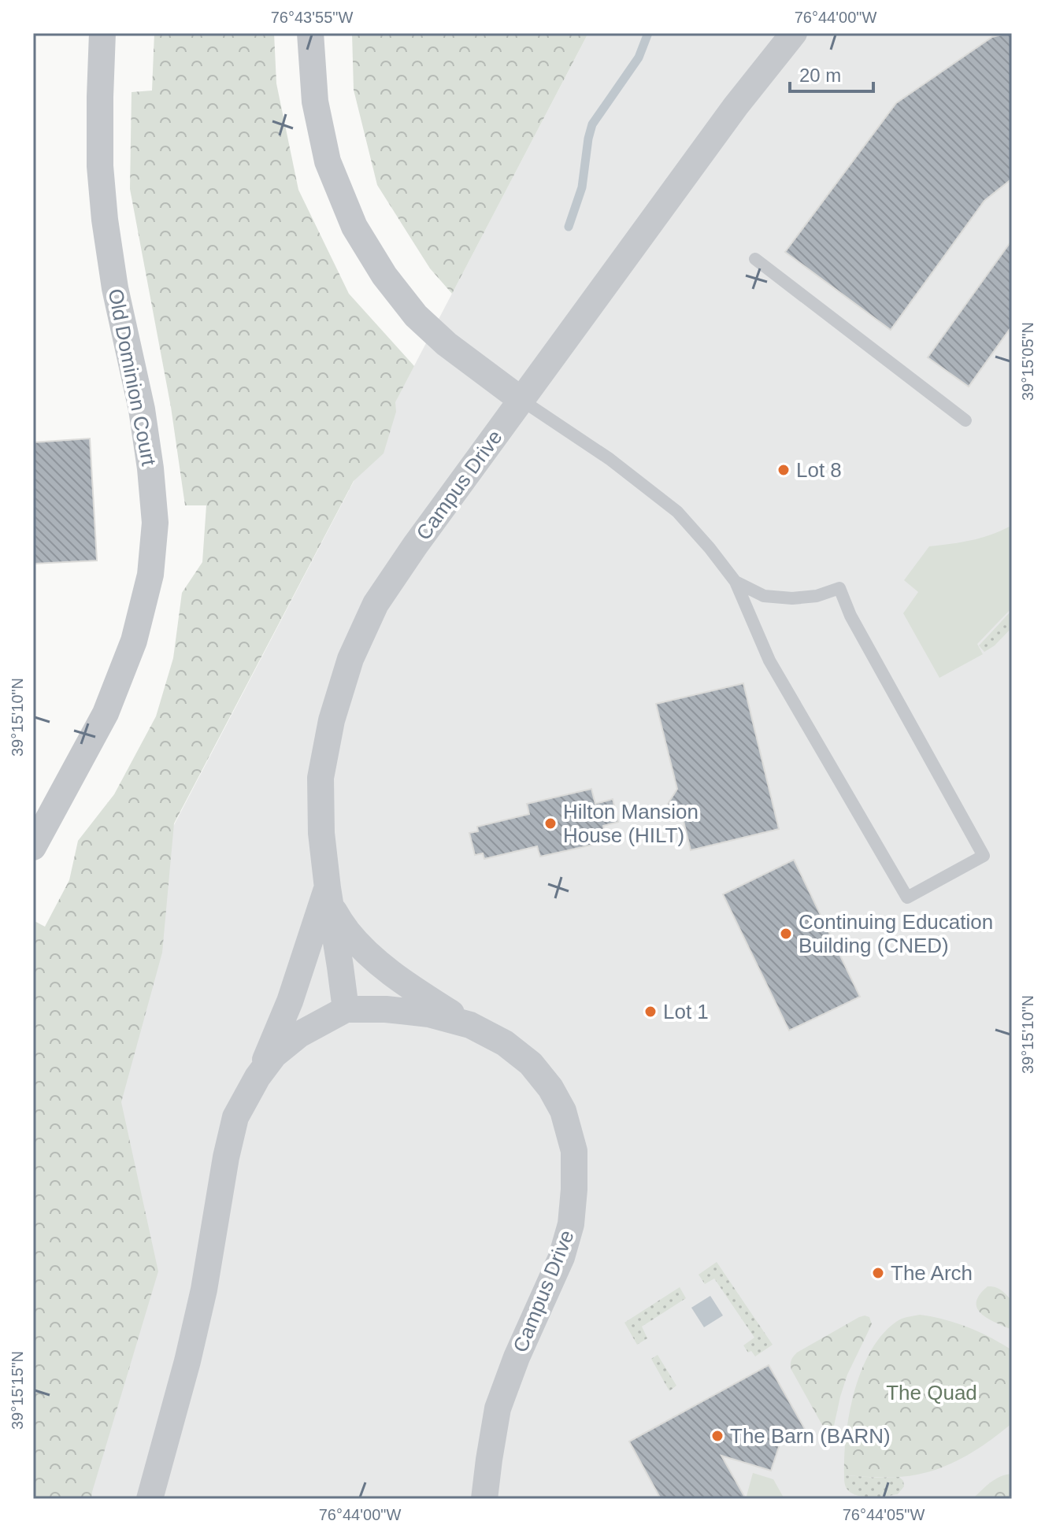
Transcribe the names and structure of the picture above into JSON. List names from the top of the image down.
{
  "streets": {
    "street": ["Old Dominion Court", "Campus Drive"]
  },
  "parks": ["The Quad"],
  "places": [
    "Lot 8",
    "Hilton Mansion House (HILT)",
    "Continuing Education Building (CNED)",
    "Lot 1",
    "The Arch",
    "The Barn (BARN)"
  ],
  "scale_bar": "20 m",
  "coordinates": [
    "76°43'55\"W",
    "76°44'00\"W",
    "39°15'05\"N",
    "39°15'10\"N",
    "39°15'15\"N",
    "76°44'05\"W"
  ]
}
